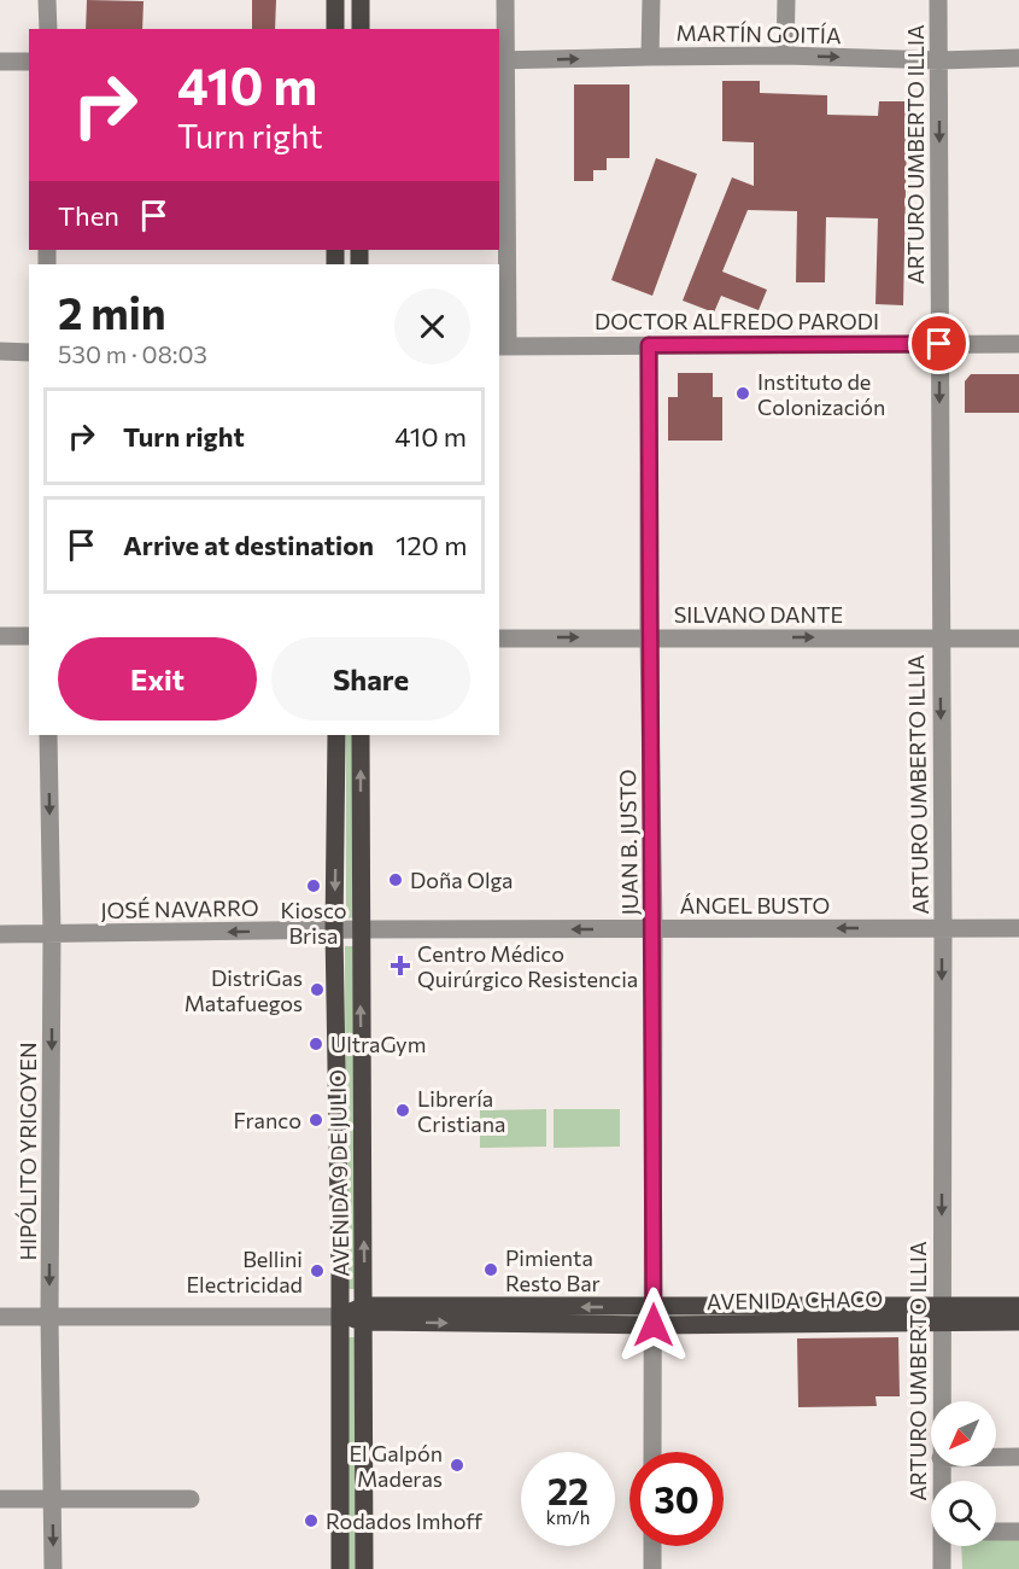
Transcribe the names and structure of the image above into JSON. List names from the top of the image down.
{
  "streets": {
    "main road": ["AVENIDA 9 DE JULIO", "AVENIDA CHACO"],
    "street": [
      "MARTÍN GOITÍA",
      "ARTURO UMBERTO ILLIA",
      "DOCTOR ALFREDO PARODI",
      "SILVANO DANTE",
      "JUAN B. JUSTO",
      "ÁNGEL BUSTO",
      "JOSÉ NAVARRO",
      "HIPÓLITO YRIGOYEN"
    ]
  },
  "crossings": [
    ["MARTÍN GOITÍA", "ARTURO UMBERTO ILLIA"],
    ["ARTURO UMBERTO ILLIA", "DOCTOR ALFREDO PARODI"],
    ["ARTURO UMBERTO ILLIA", "SILVANO DANTE"],
    ["ARTURO UMBERTO ILLIA", "ÁNGEL BUSTO"],
    ["ARTURO UMBERTO ILLIA", "AVENIDA CHACO"],
    ["DOCTOR ALFREDO PARODI", "JUAN B. JUSTO"],
    ["SILVANO DANTE", "JUAN B. JUSTO"],
    ["JUAN B. JUSTO", "ÁNGEL BUSTO"],
    ["JUAN B. JUSTO", "AVENIDA CHACO"],
    ["ÁNGEL BUSTO", "JOSÉ NAVARRO"],
    ["ÁNGEL BUSTO", "AVENIDA 9 DE JULIO"],
    ["JOSÉ NAVARRO", "HIPÓLITO YRIGOYEN"],
    ["JOSÉ NAVARRO", "AVENIDA 9 DE JULIO"],
    ["AVENIDA 9 DE JULIO", "AVENIDA CHACO"]
  ],
  "one_way": [
    "MARTÍN GOITÍA",
    "ARTURO UMBERTO ILLIA",
    "SILVANO DANTE",
    "ÁNGEL BUSTO",
    "JOSÉ NAVARRO",
    "HIPÓLITO YRIGOYEN"
  ],
  "places": {
    "other": [
      "Instituto de Colonización",
      "Doña Olga",
      "Kiosco Brisa",
      "DistriGas Matafuegos",
      "UltraGym",
      "Librería Cristiana",
      "Franco",
      "Pimienta Resto Bar",
      "Bellini Electricidad",
      "El Galpón Maderas",
      "Rodados Imhoff"
    ],
    "health": ["Centro Médico Quirúrgico Resistencia"]
  },
  "north": "bottom left",
  "page": {
    "turn": ["410 m", "Turn right"],
    "then": "Then",
    "heading": ["2 min", "530 m · 08:03"],
    "list": [
      {
        "name": "Turn right",
        "value": "410 m"
      },
      {
        "name": "Arrive at destination",
        "value": "120 m"
      }
    ],
    "buttons": ["Exit", "Share"],
    "speed": "22 km/h",
    "limit": "30"
  }
}
